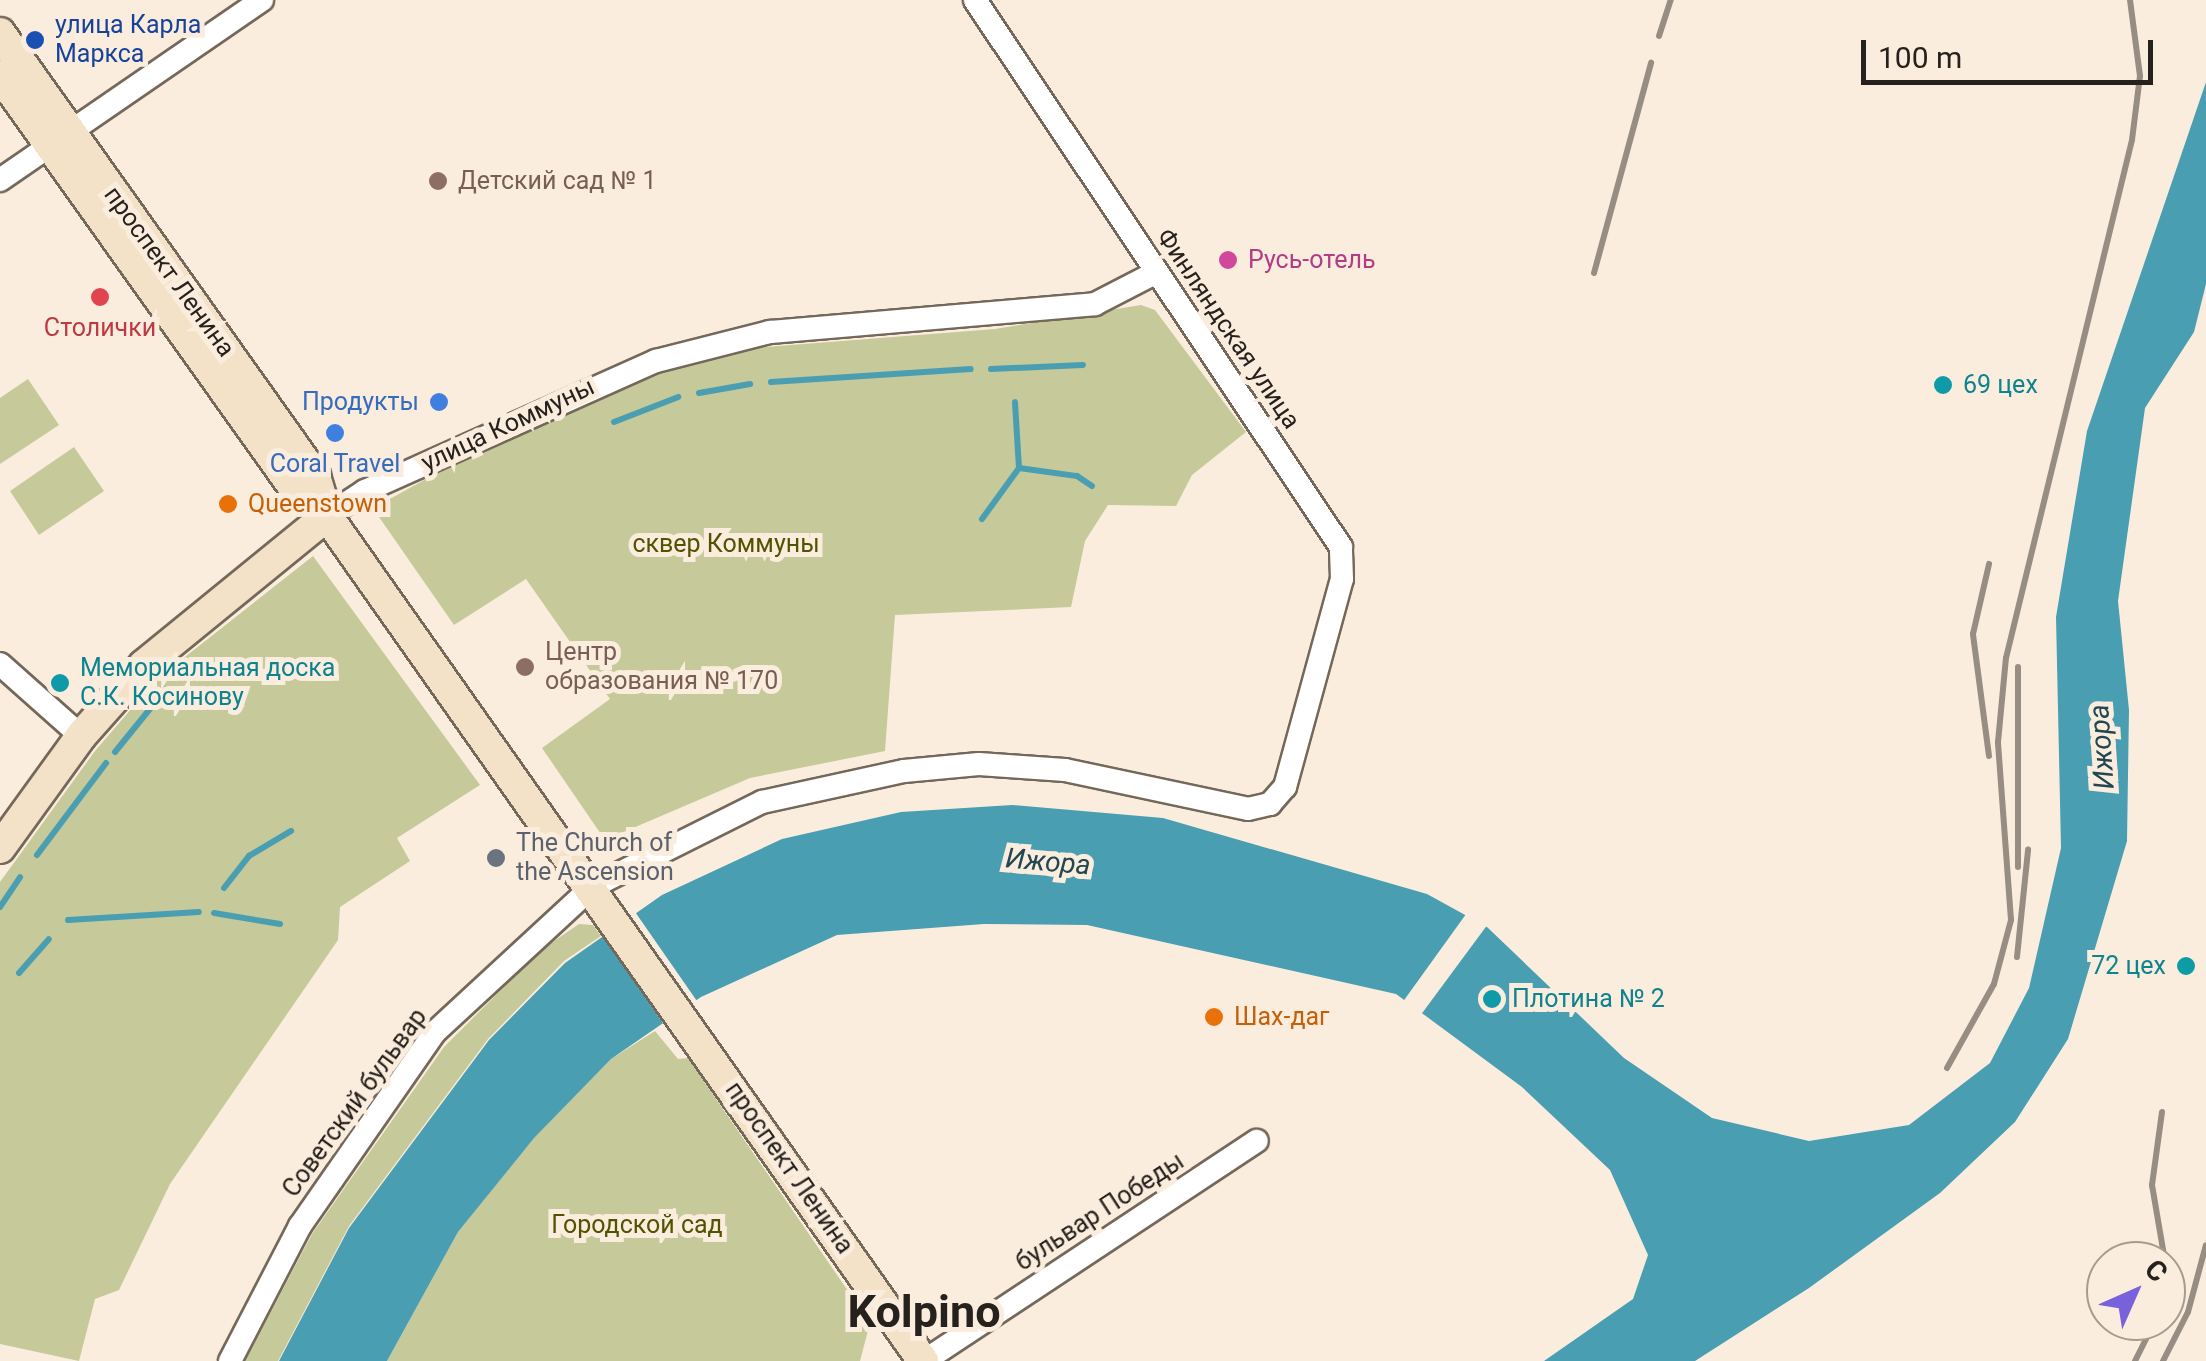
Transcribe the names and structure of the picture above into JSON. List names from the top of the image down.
{
  "streets": {
    "main road": ["проспект Ленина", "улица Коммуны"],
    "street": ["Финляндская улица", "Советский бульвар", "бульвар Победы"]
  },
  "crossings": [
    ["проспект Ленина", "улица Коммуны"],
    ["проспект Ленина", "Советский бульвар"],
    ["проспект Ленина", "бульвар Победы"],
    ["Финляндская улица", "улица Коммуны"],
    ["Финляндская улица", "Советский бульвар"]
  ],
  "districts": ["Kolpino"],
  "water": ["Ижора"],
  "parks": ["сквер Коммуны", "Городской сад"],
  "places": [
    "улица Карла Маркса",
    "Детский сад № 1",
    "Русь-отель",
    "Столички",
    "69 цех",
    "Продукты",
    "Coral Travel",
    "Queenstown",
    "Центр образования № 170",
    "Мемориальная доска С.К. Косинову",
    "The Church of the Ascension",
    "72 цех",
    "Плотина № 2",
    "Шах-даг"
  ],
  "scale_bar": "100 m",
  "north": "top right"
}
